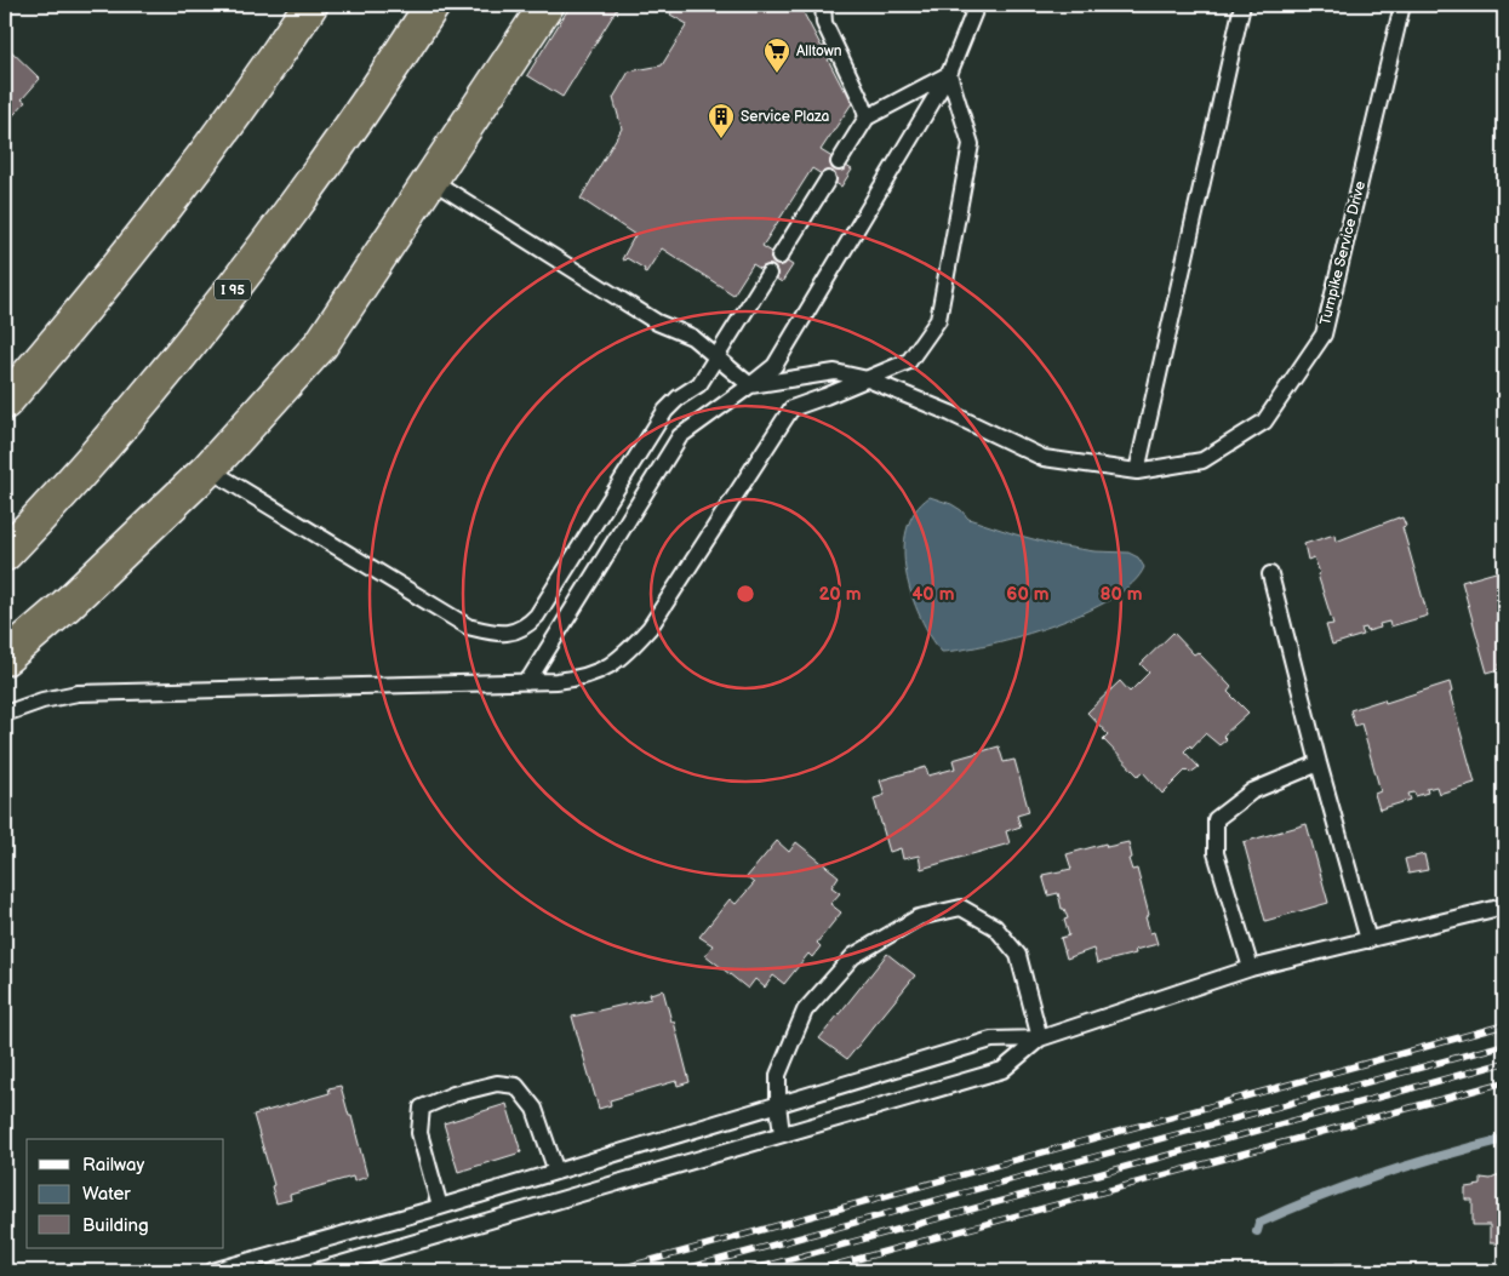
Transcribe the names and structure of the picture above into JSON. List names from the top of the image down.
{
  "streets": {
    "highway": ["I 95"],
    "lane": ["Turnpike Service Drive"]
  },
  "places": {
    "supermarket": ["Alltown"],
    "building": ["Service Plaza"]
  },
  "legend": ["Railway", "Water", "Building"],
  "rings": [
    "20 m",
    "40 m",
    "60 m",
    "80 m"
  ]
}
